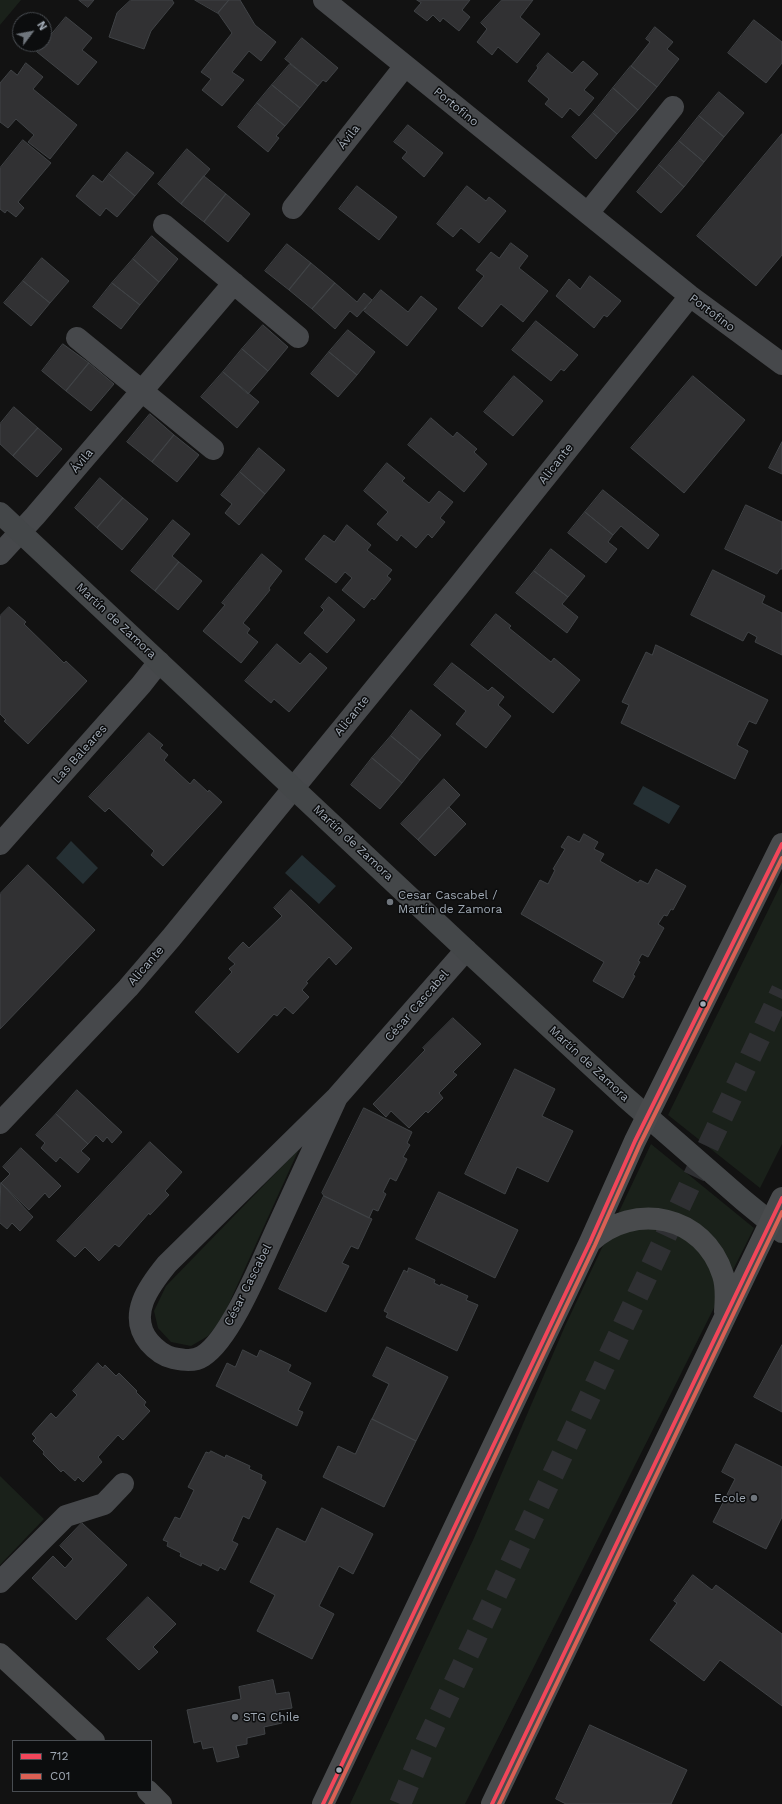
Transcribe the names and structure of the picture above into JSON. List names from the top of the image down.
{
  "streets": {
    "street": [
      "Portofino",
      "Ávila",
      "Alicante",
      "Martín de Zamora",
      "Las Baleares",
      "César Cascabel"
    ]
  },
  "crossings": [
    ["Portofino", "Ávila"],
    ["Portofino", "Alicante"],
    ["Ávila", "Martín de Zamora"],
    ["Alicante", "Martín de Zamora"],
    ["Martín de Zamora", "Las Baleares"],
    ["Martín de Zamora", "César Cascabel"]
  ],
  "places": ["Cesar Cascabel / Martín de Zamora", "Ecole", "STG Chile"],
  "lines": ["transit line 712", "transit line C01"],
  "legend": ["712", "C01"],
  "north": "top right"
}
